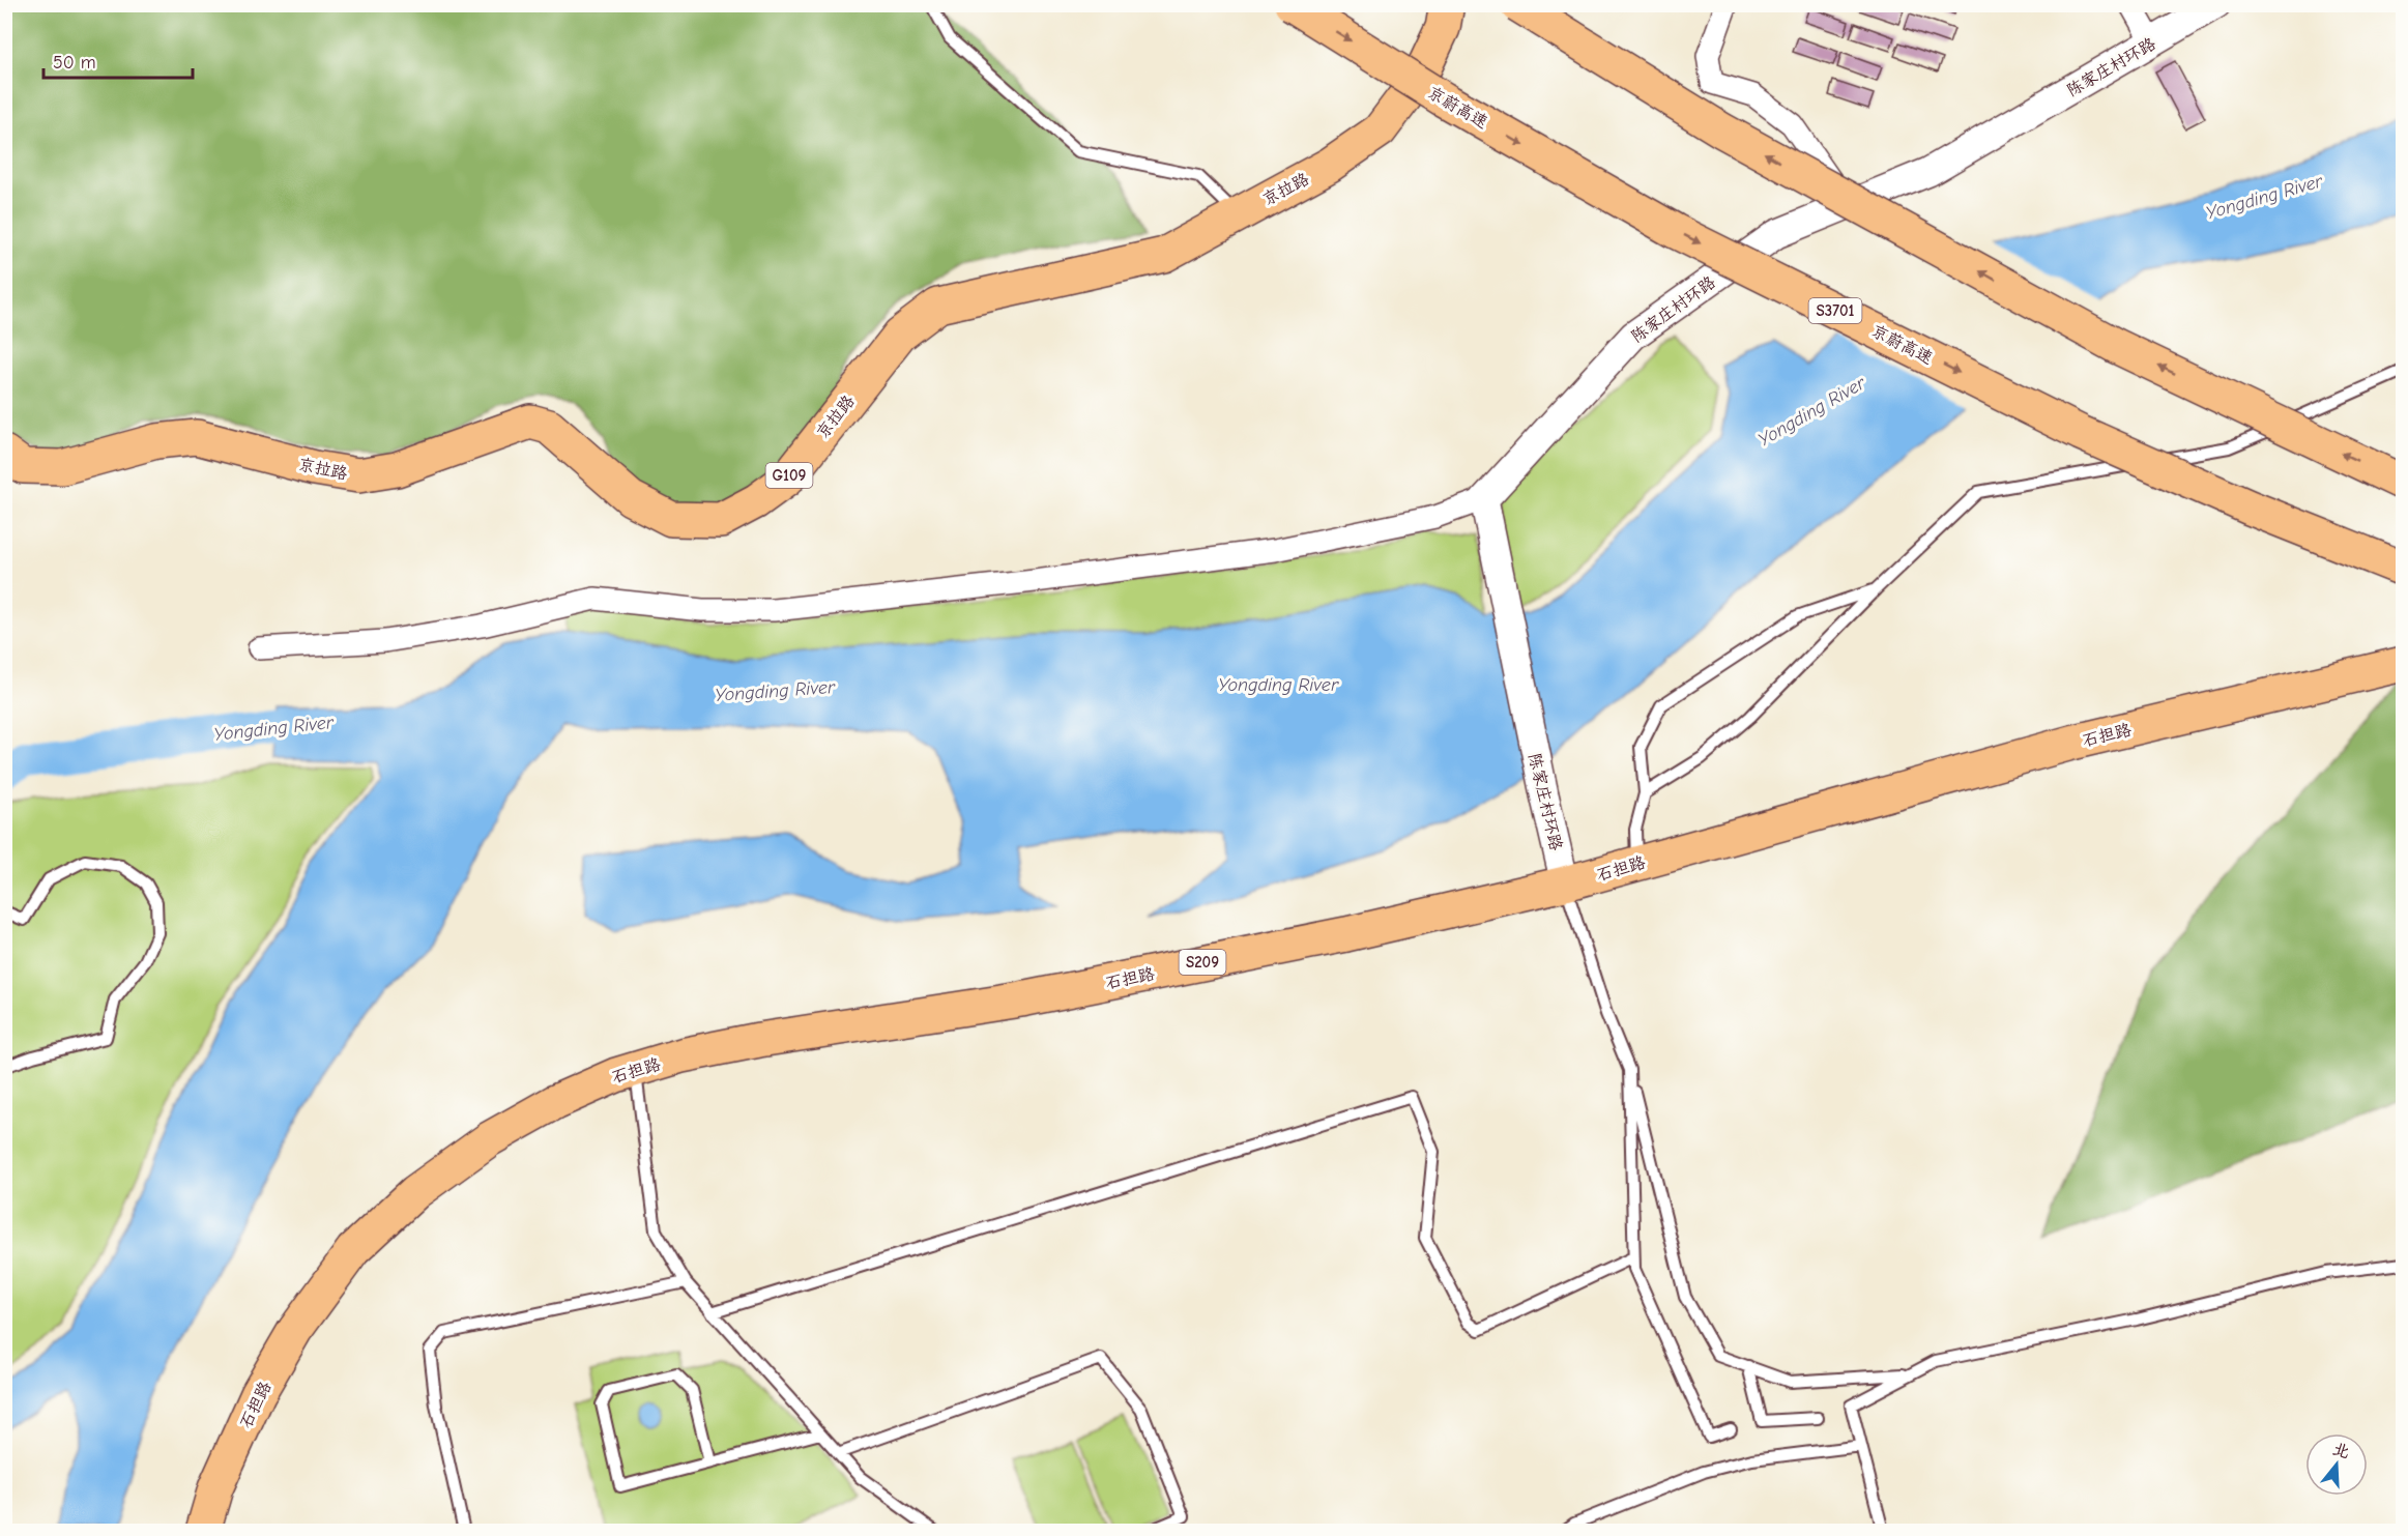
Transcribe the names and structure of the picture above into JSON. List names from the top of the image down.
{
  "streets": {
    "main road": [
      "京蔚高速",
      "京拉路",
      "S3701",
      "G109",
      "石担路",
      "S209"
    ],
    "street": ["陈家庄村环路"]
  },
  "crossings": [
    ["陈家庄村环路", "石担路"]
  ],
  "water": ["Yongding River"],
  "scale_bar": "50 m",
  "north": "top"
}
